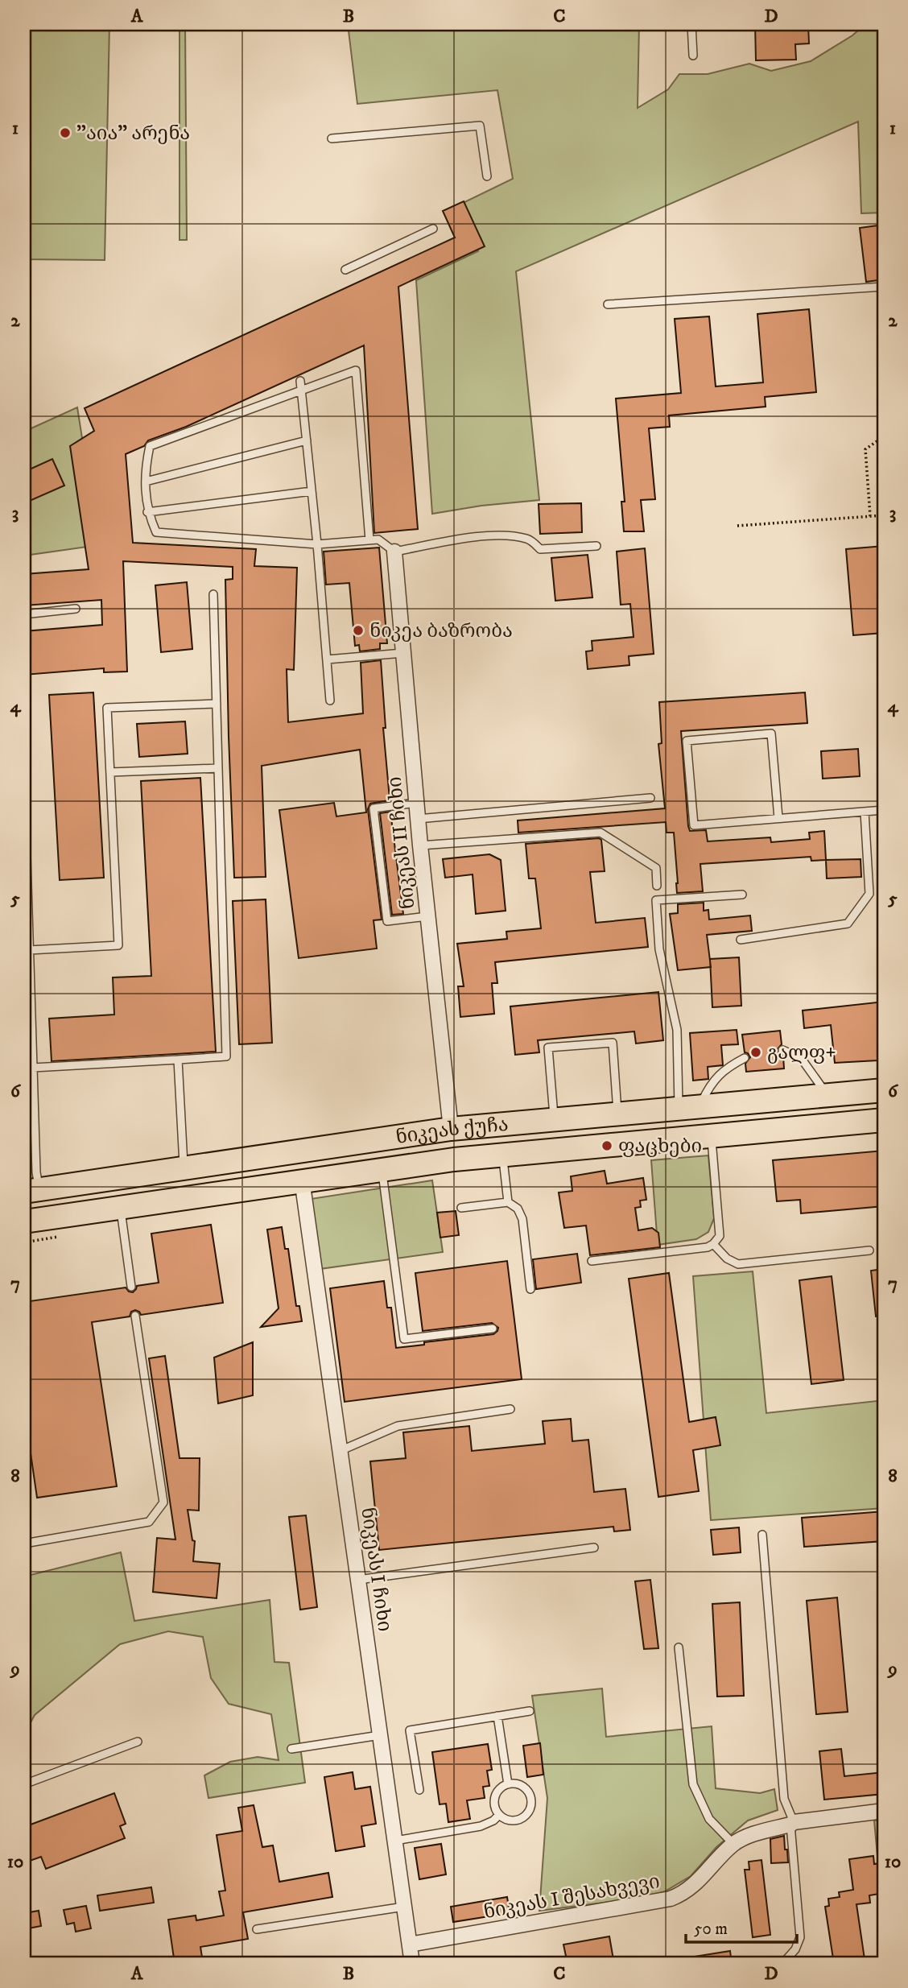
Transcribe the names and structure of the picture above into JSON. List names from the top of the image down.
{
  "streets": {
    "main road": ["ნიკეას ქუჩა"],
    "street": ["ნიკეას II ჩიხი", "ნიკეას I ჩიხი", "ნიკეას I შესახვევი"]
  },
  "crossings": [
    ["ნიკეას II ჩიხი", "ნიკეას ქუჩა"],
    ["ნიკეას ქუჩა", "ნიკეას I ჩიხი"],
    ["ნიკეას I ჩიხი", "ნიკეას I შესახვევი"]
  ],
  "places": [
    "\"აია\" არენა",
    "ნიკეა ბაზრობა",
    "გალფ+",
    "ფაცხები"
  ],
  "scale_bar": "50 m",
  "grid": {
    "columns": [
      "A",
      "B",
      "C",
      "D"
    ],
    "rows": [
      "1",
      "2",
      "3",
      "4",
      "5",
      "6",
      "7",
      "8",
      "9",
      "10"
    ]
  }
}
